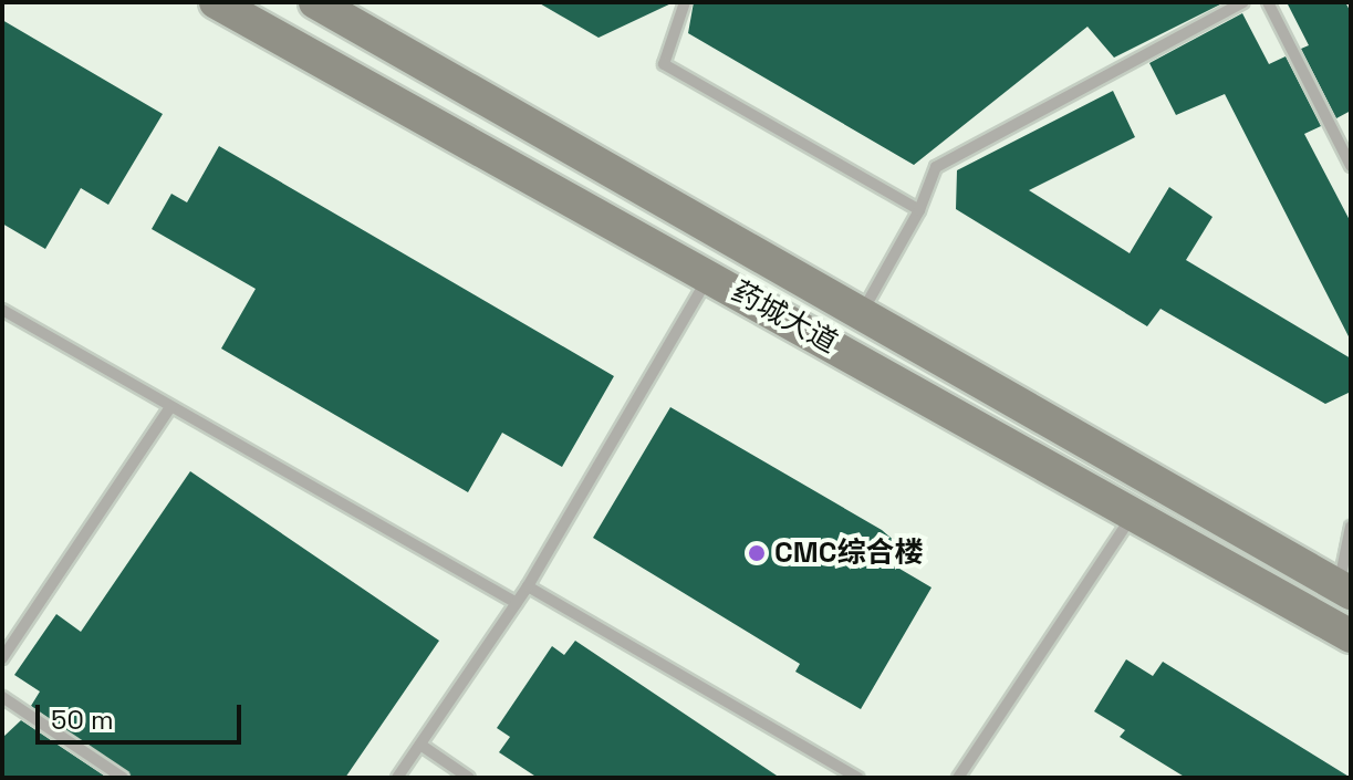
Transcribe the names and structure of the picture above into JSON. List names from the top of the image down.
{
  "streets": {
    "main road": ["药城大道"]
  },
  "places": ["CMC综合楼"],
  "scale_bar": "50 m"
}
